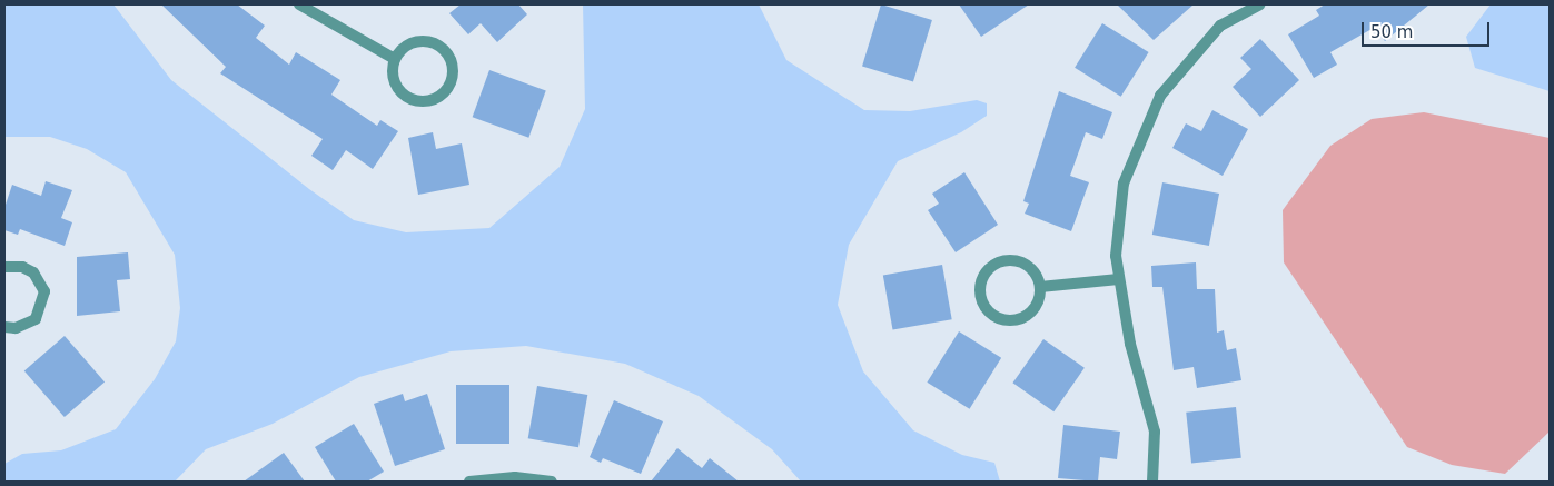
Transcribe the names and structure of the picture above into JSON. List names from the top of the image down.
{
  "scale_bar": "50 m"
}
